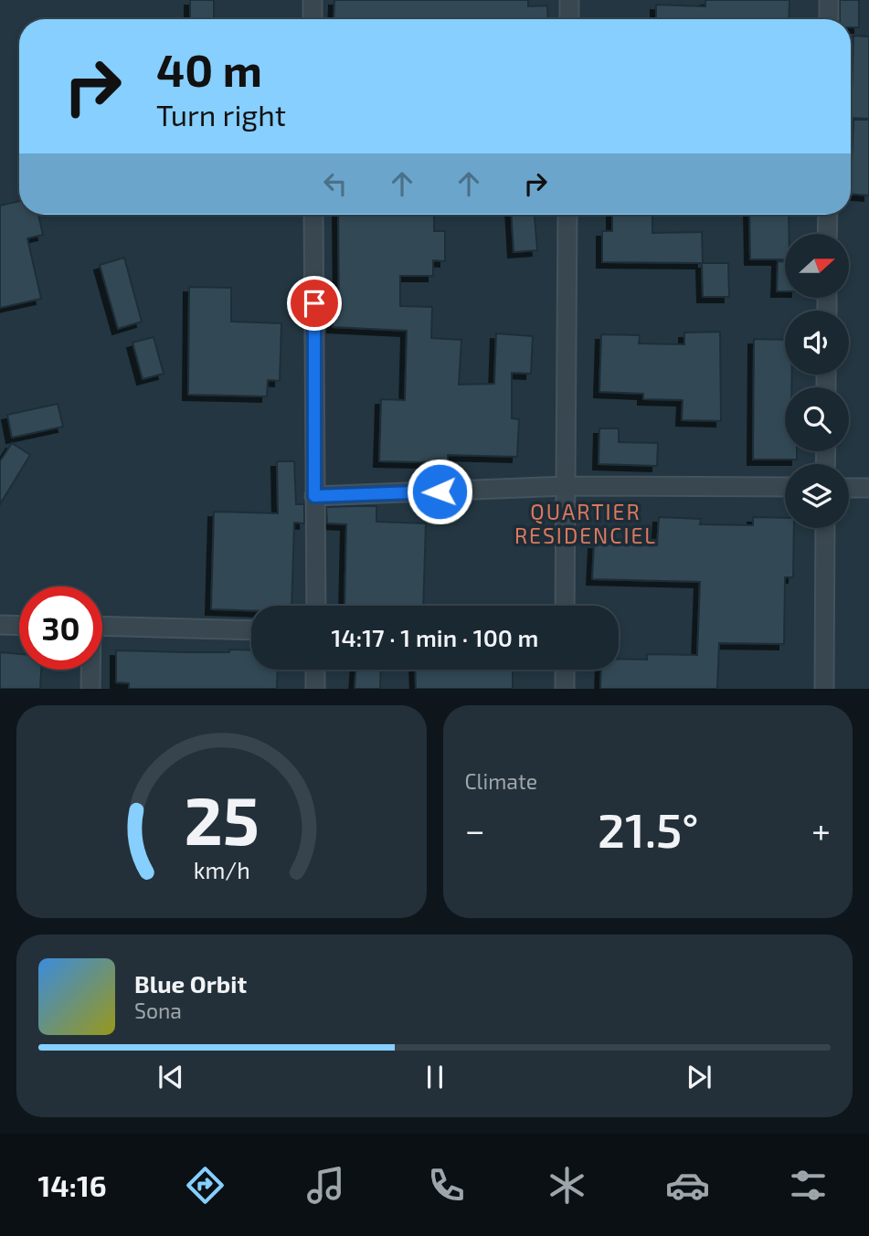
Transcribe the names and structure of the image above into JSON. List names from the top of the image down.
{
  "districts": ["QUARTIER RESIDENCIEL"],
  "north": "right",
  "page": {
    "turn": ["40 m", "Turn right"],
    "limit": "30",
    "trip": "14:17 · 1 min · 100 m",
    "tile": "Climate",
    "heat": ["−", "21.5°", "+"],
    "song": ["Blue Orbit", "Sona"],
    "tabs": "14:16",
    "gauge": ["25", "km/h"]
  }
}
